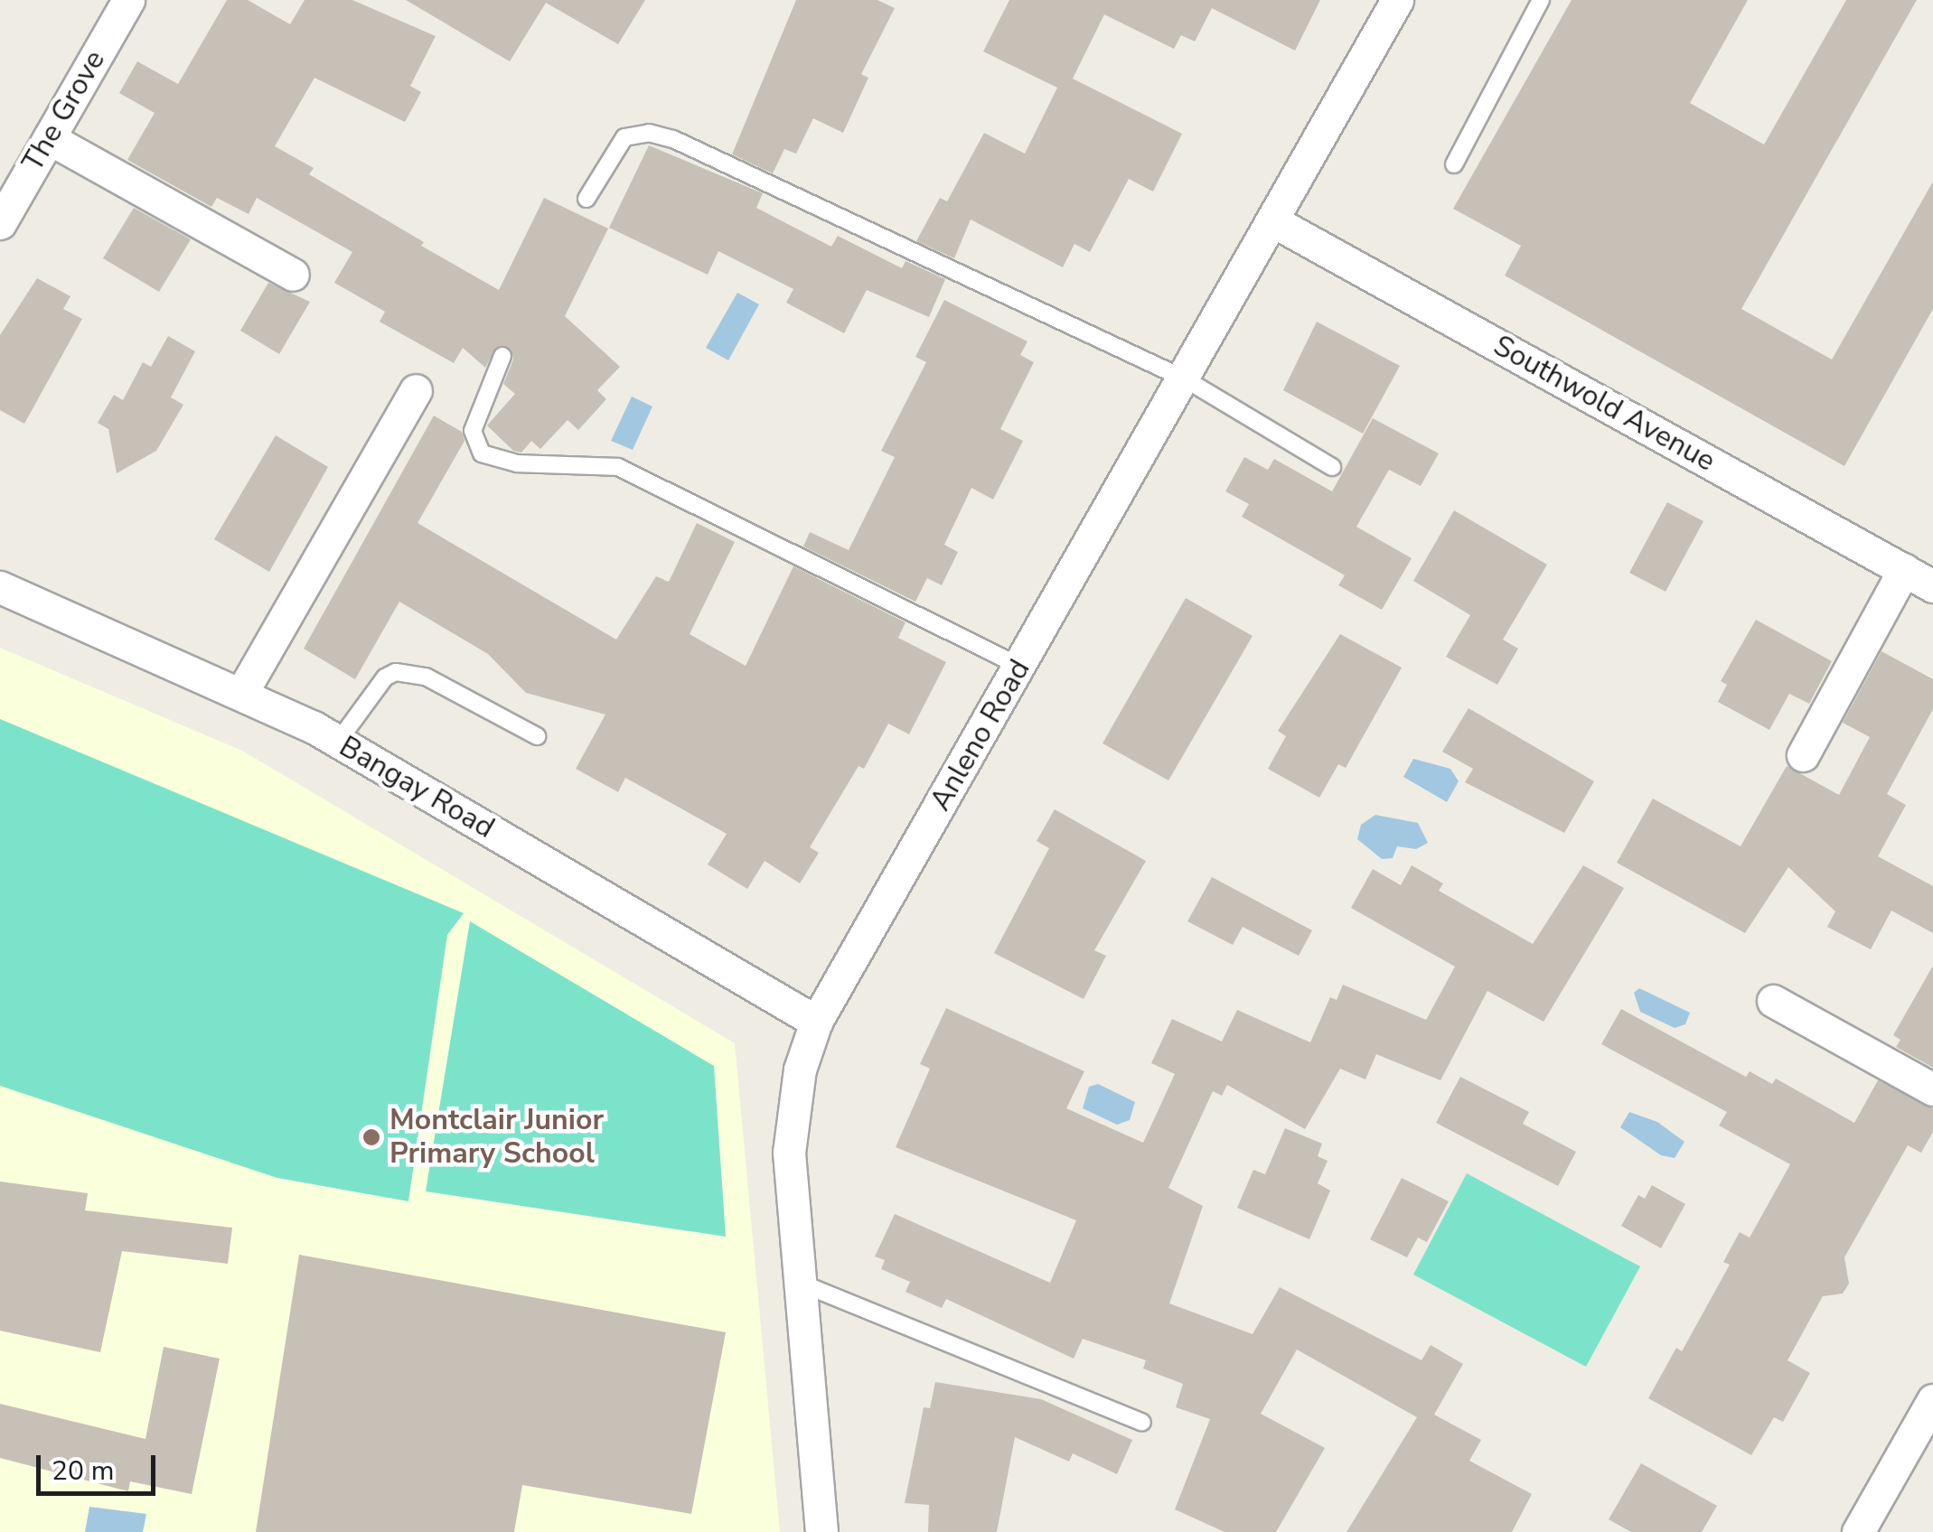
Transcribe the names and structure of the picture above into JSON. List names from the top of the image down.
{
  "streets": {
    "street": [
      "The Grove",
      "Southwold Avenue",
      "Anleno Road",
      "Bangay Road"
    ]
  },
  "crossings": [
    ["Southwold Avenue", "Anleno Road"],
    ["Anleno Road", "Bangay Road"]
  ],
  "places": ["Montclair Junior Primary School"],
  "scale_bar": "20 m"
}
